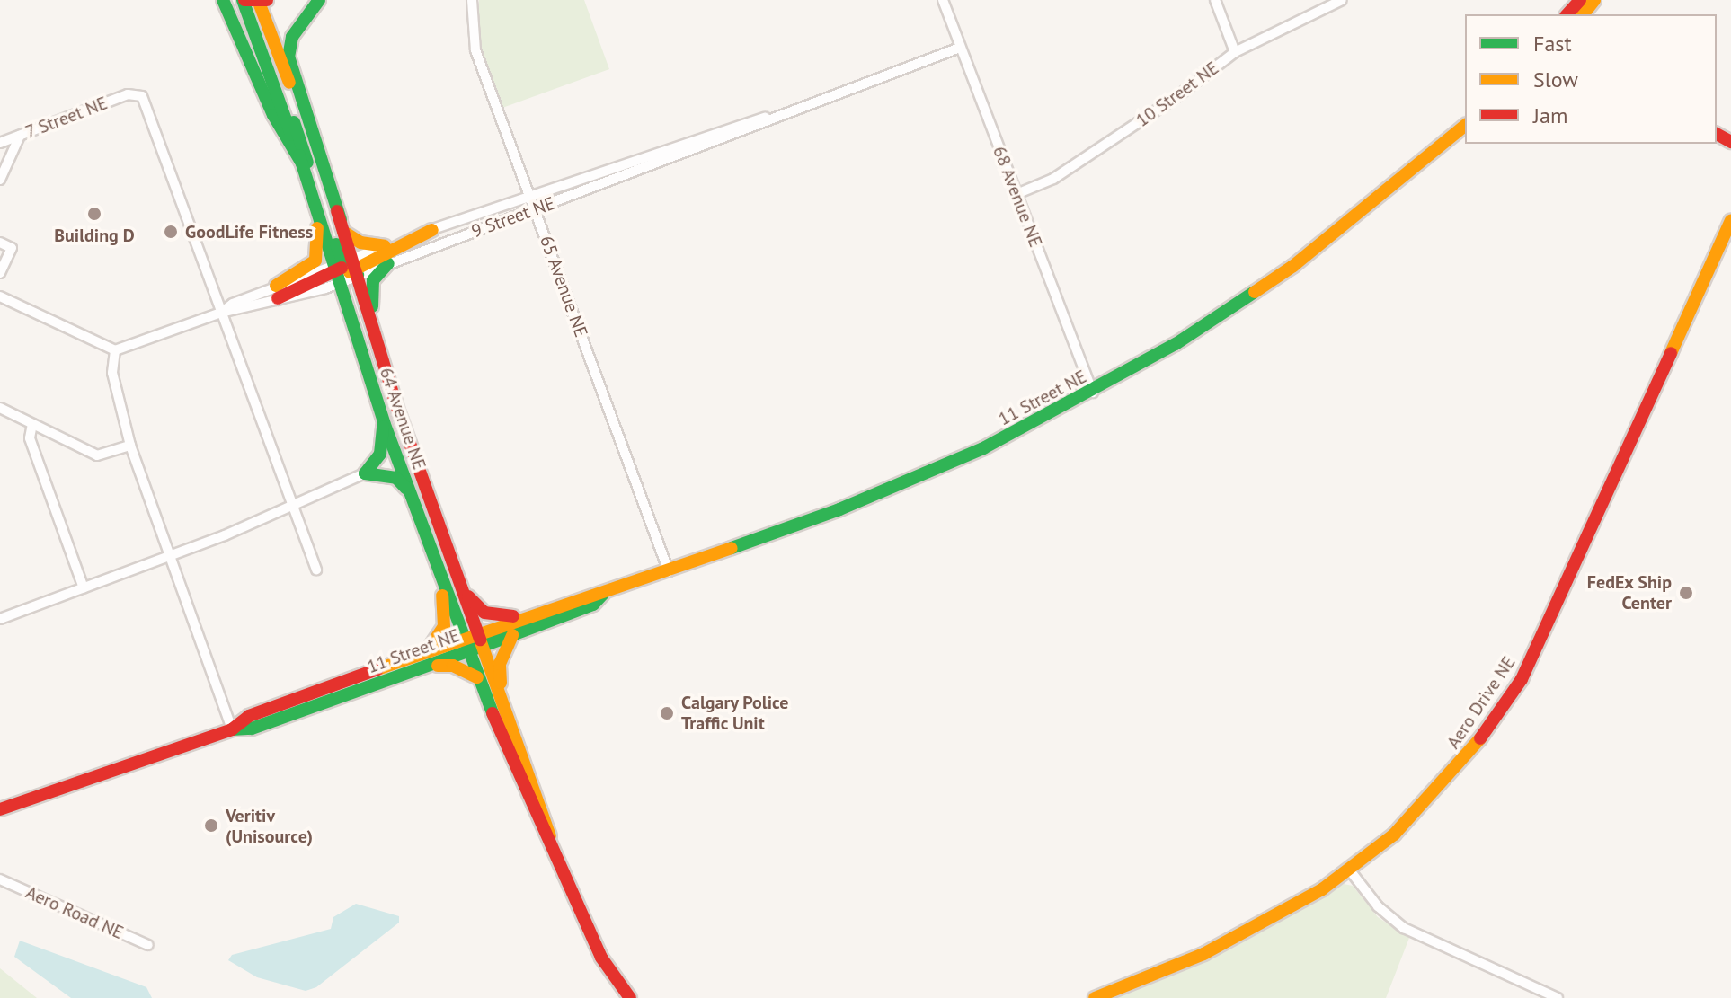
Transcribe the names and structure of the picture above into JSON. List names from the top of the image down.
{
  "streets": {
    "main road": ["11 Street NE", "64 Avenue NE", "Aero Drive NE"],
    "street": [
      "10 Street NE",
      "7 Street NE",
      "68 Avenue NE",
      "9 Street NE",
      "65 Avenue NE",
      "Aero Road NE"
    ]
  },
  "crossings": [
    ["10 Street NE", "68 Avenue NE"],
    ["68 Avenue NE", "9 Street NE"],
    ["68 Avenue NE", "11 Street NE"],
    ["9 Street NE", "65 Avenue NE"],
    ["9 Street NE", "64 Avenue NE"],
    ["65 Avenue NE", "11 Street NE"],
    ["11 Street NE", "64 Avenue NE"]
  ],
  "places": [
    "Building D",
    "GoodLife Fitness",
    "FedEx Ship Center",
    "Calgary Police Traffic Unit",
    "Veritiv (Unisource)"
  ],
  "legend": ["Fast", "Slow", "Jam"]
}
